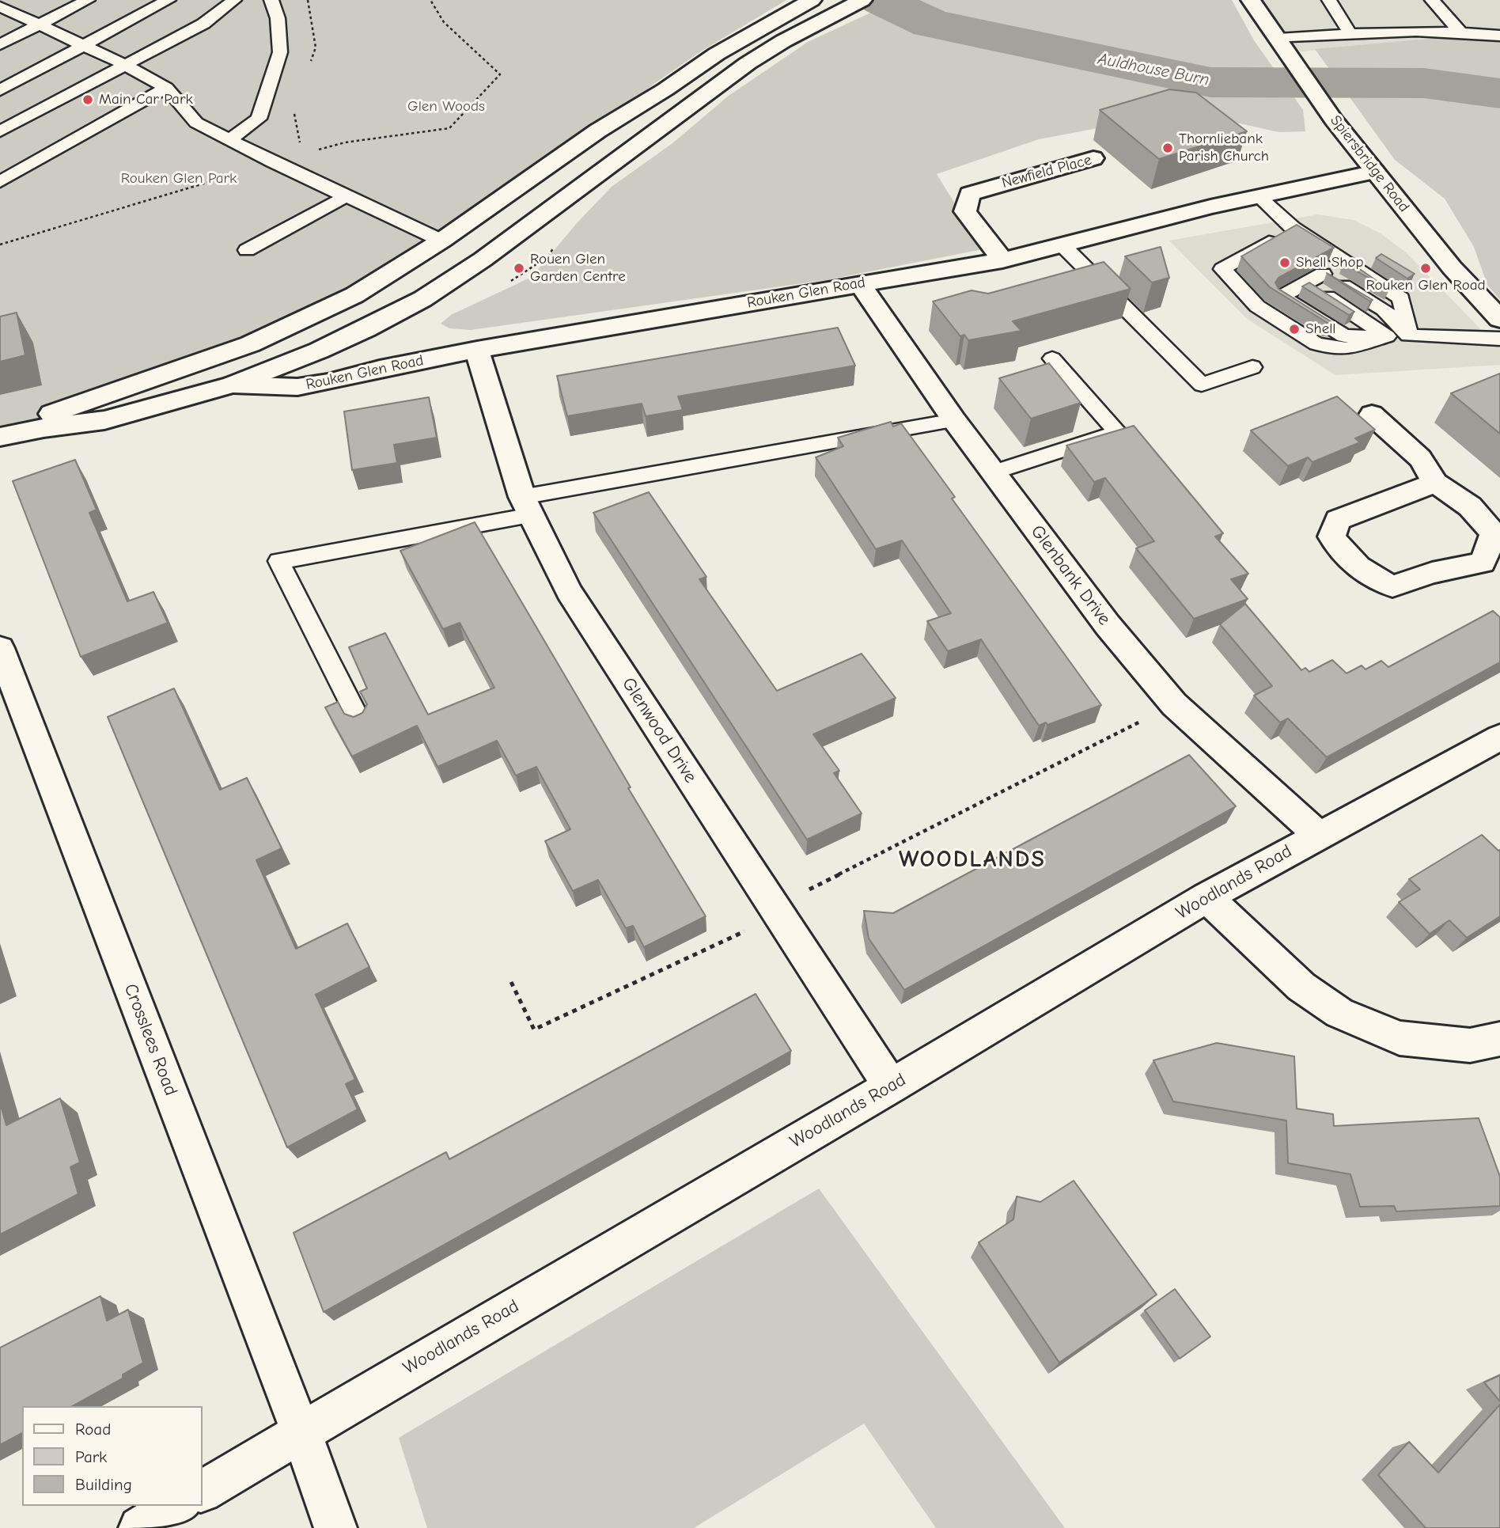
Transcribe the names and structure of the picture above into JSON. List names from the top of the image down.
{
  "streets": {
    "street": [
      "Spiersbridge Road",
      "Newfield Place",
      "Rouken Glen Road",
      "Glenbank Drive",
      "Glenwood Drive",
      "Woodlands Road",
      "Crosslees Road"
    ]
  },
  "crossings": [
    ["Spiersbridge Road", "Rouken Glen Road"],
    ["Newfield Place", "Rouken Glen Road"],
    ["Rouken Glen Road", "Glenbank Drive"],
    ["Rouken Glen Road", "Glenwood Drive"],
    ["Glenbank Drive", "Woodlands Road"],
    ["Glenwood Drive", "Woodlands Road"],
    ["Woodlands Road", "Crosslees Road"]
  ],
  "districts": ["WOODLANDS"],
  "water": ["Auldhouse Burn"],
  "parks": ["Glen Woods", "Rouken Glen Park"],
  "places": [
    "Main Car Park",
    "Thornliebank Parish Church",
    "Shell Shop",
    "Rouen Glen Garden Centre",
    "Rouken Glen Road",
    "Shell"
  ],
  "legend": ["Road", "Park", "Building"]
}
